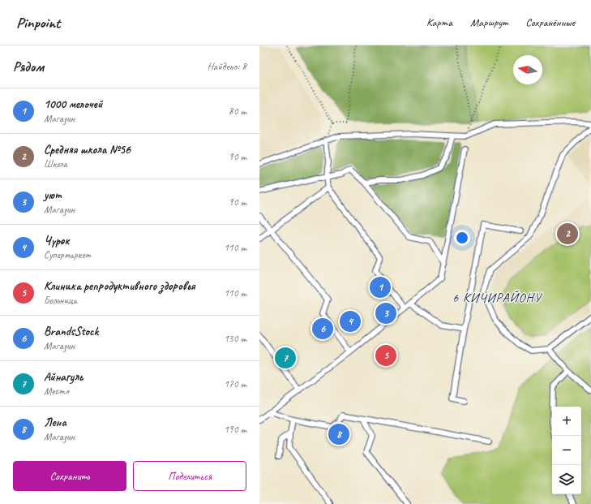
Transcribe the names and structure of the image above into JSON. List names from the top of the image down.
{
  "districts": ["6 КИЧИРАЙОНУ"],
  "north": "left",
  "page": {
    "header": "Pinpoint",
    "nav": ["Карта", "Маршрут", "Сохранённые"],
    "heading": ["Рядом", "Найдено: 8"],
    "list": [
      {
        "mark": "1",
        "name": "1000 мелочей",
        "note": "Магазин",
        "value": "80 m"
      },
      {
        "mark": "2",
        "name": "Средняя школа №56",
        "note": "Школа",
        "value": "90 m"
      },
      {
        "mark": "3",
        "name": "уют",
        "note": "Магазин",
        "value": "90 m"
      },
      {
        "mark": "4",
        "name": "Чүрөк",
        "note": "Супермаркет",
        "value": "110 m"
      },
      {
        "mark": "5",
        "name": "Клиника репродуктивного здоровья",
        "note": "Больница",
        "value": "110 m"
      },
      {
        "mark": "6",
        "name": "BrandsStock",
        "note": "Магазин",
        "value": "130 m"
      },
      {
        "mark": "7",
        "name": "Айнагуль",
        "note": "Место",
        "value": "170 m"
      },
      {
        "mark": "8",
        "name": "Лена",
        "note": "Магазин",
        "value": "190 m"
      }
    ],
    "pins": [
      "2",
      "1",
      "3",
      "4",
      "6",
      "5",
      "7",
      "8"
    ],
    "map_buttons": ["+", "−"],
    "buttons": ["Сохранить", "Поделиться"]
  }
}
